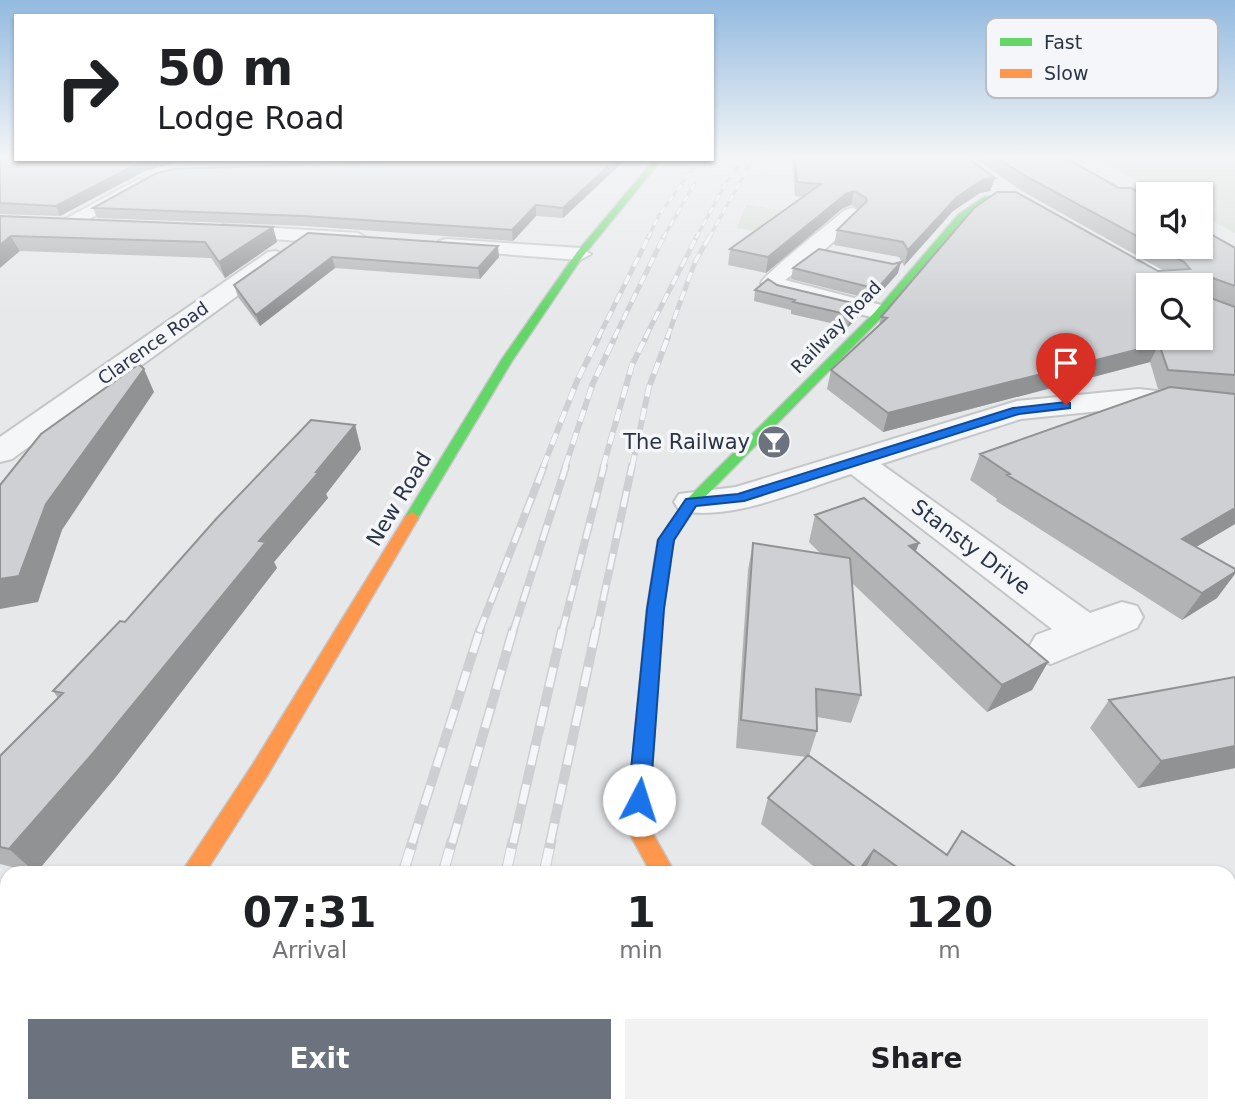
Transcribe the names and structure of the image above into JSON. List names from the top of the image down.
{
  "streets": {
    "main road": ["Railway Road", "New Road"],
    "street": ["Clarence Road", "Stansty Drive"]
  },
  "places": {
    "bar": ["The Railway"]
  },
  "legend": ["Fast", "Slow"],
  "page": {
    "turn": ["50 m", "Lodge Road"],
    "eta": [
      "07:31",
      "Arrival",
      "1",
      "min",
      "120",
      "m"
    ],
    "buttons": ["Exit", "Share"]
  }
}
